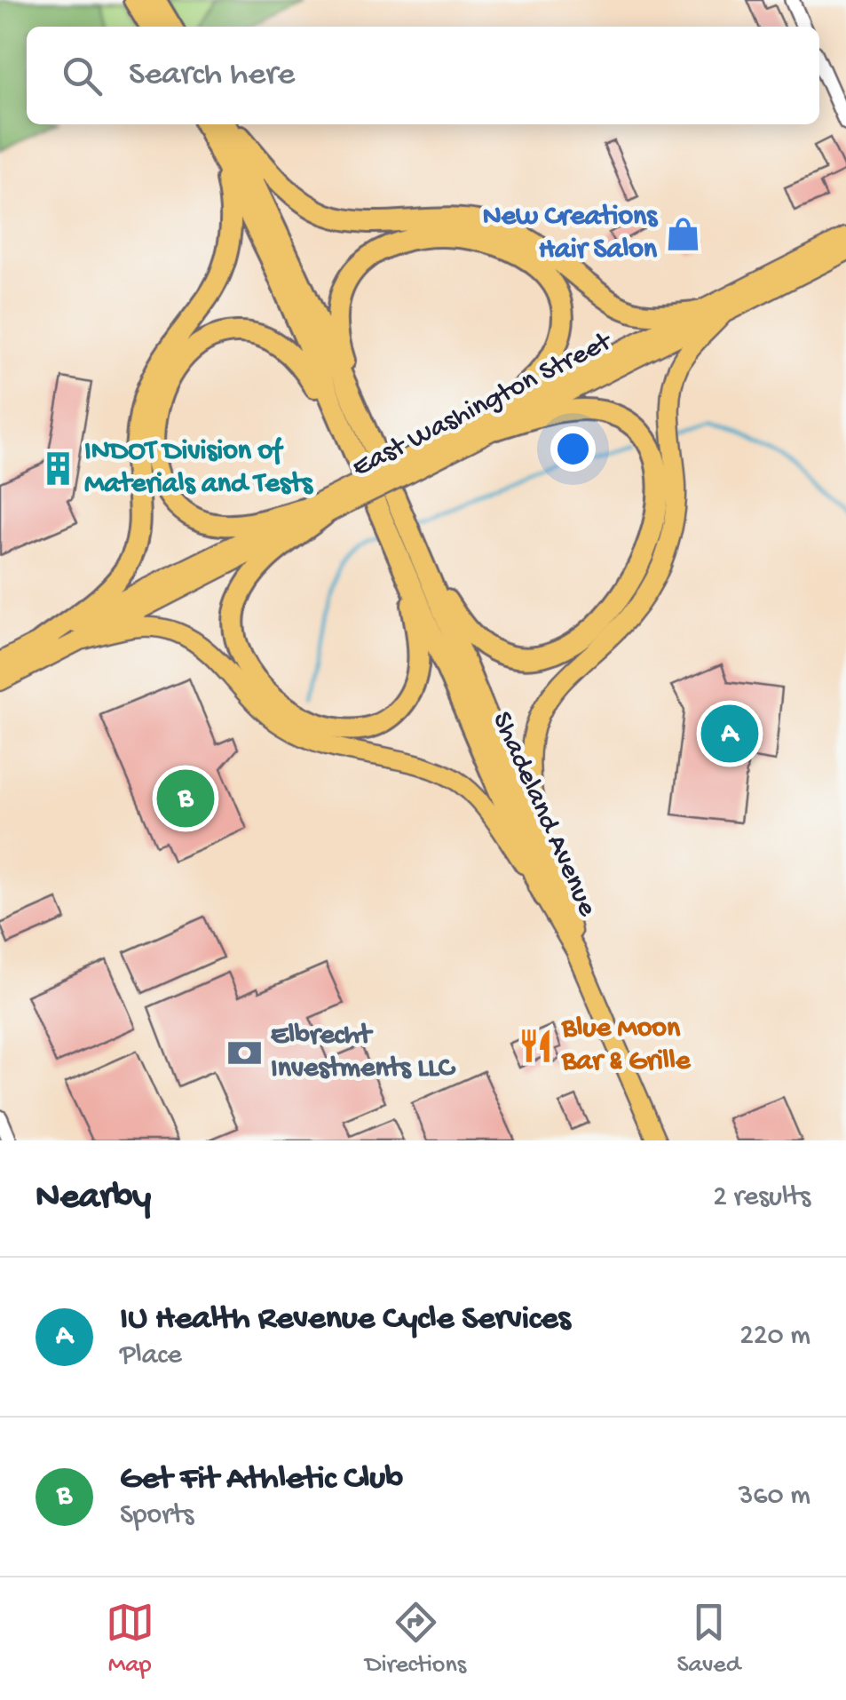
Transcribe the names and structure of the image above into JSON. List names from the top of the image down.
{
  "streets": {
    "highway": ["Shadeland Avenue"],
    "main road": ["East Washington Street"]
  },
  "places": {
    "shop": ["New Creations Hair Salon"],
    "building": ["INDOT Division of Materials and Tests"],
    "restaurant": ["Blue Moon Bar & Grille"],
    "bank": ["Elbrecht Investments LLC"]
  },
  "page": {
    "search": "Search here",
    "pins": ["A", "B"],
    "heading": ["Nearby", "2 results"],
    "list": [
      {
        "mark": "A",
        "name": "IU Health Revenue Cycle Services",
        "note": "Place",
        "value": "220 m"
      },
      {
        "mark": "B",
        "name": "Get Fit Athletic Club",
        "note": "Sports",
        "value": "360 m"
      }
    ],
    "nav": ["Map", "Directions", "Saved"]
  }
}
